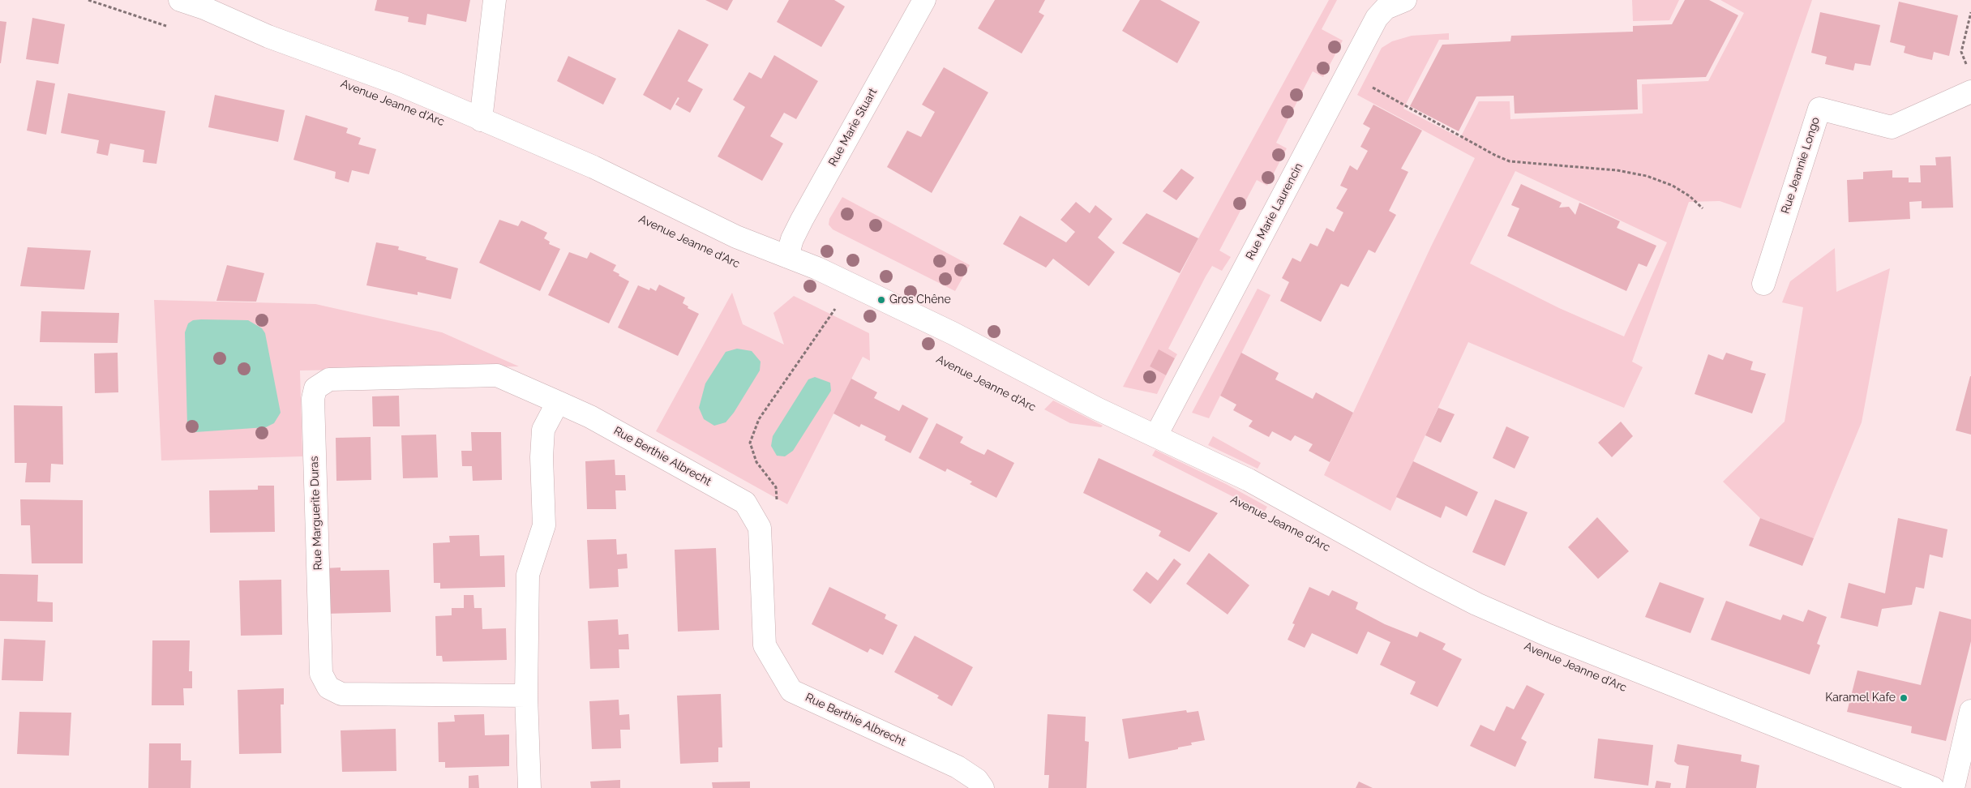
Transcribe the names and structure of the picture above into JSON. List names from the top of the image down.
{
  "streets": {
    "street": [
      "Avenue Jeanne d'Arc",
      "Rue Marie Stuart",
      "Rue Jeannie Longo",
      "Rue Marie Laurencin",
      "Rue Berthie Albrecht",
      "Rue Marguerite Duras"
    ]
  },
  "crossings": [
    ["Avenue Jeanne d'Arc", "Rue Marie Stuart"],
    ["Avenue Jeanne d'Arc", "Rue Marie Laurencin"],
    ["Rue Berthie Albrecht", "Rue Marguerite Duras"]
  ],
  "places": ["Gros Chêne", "Karamel Kafe"]
}
